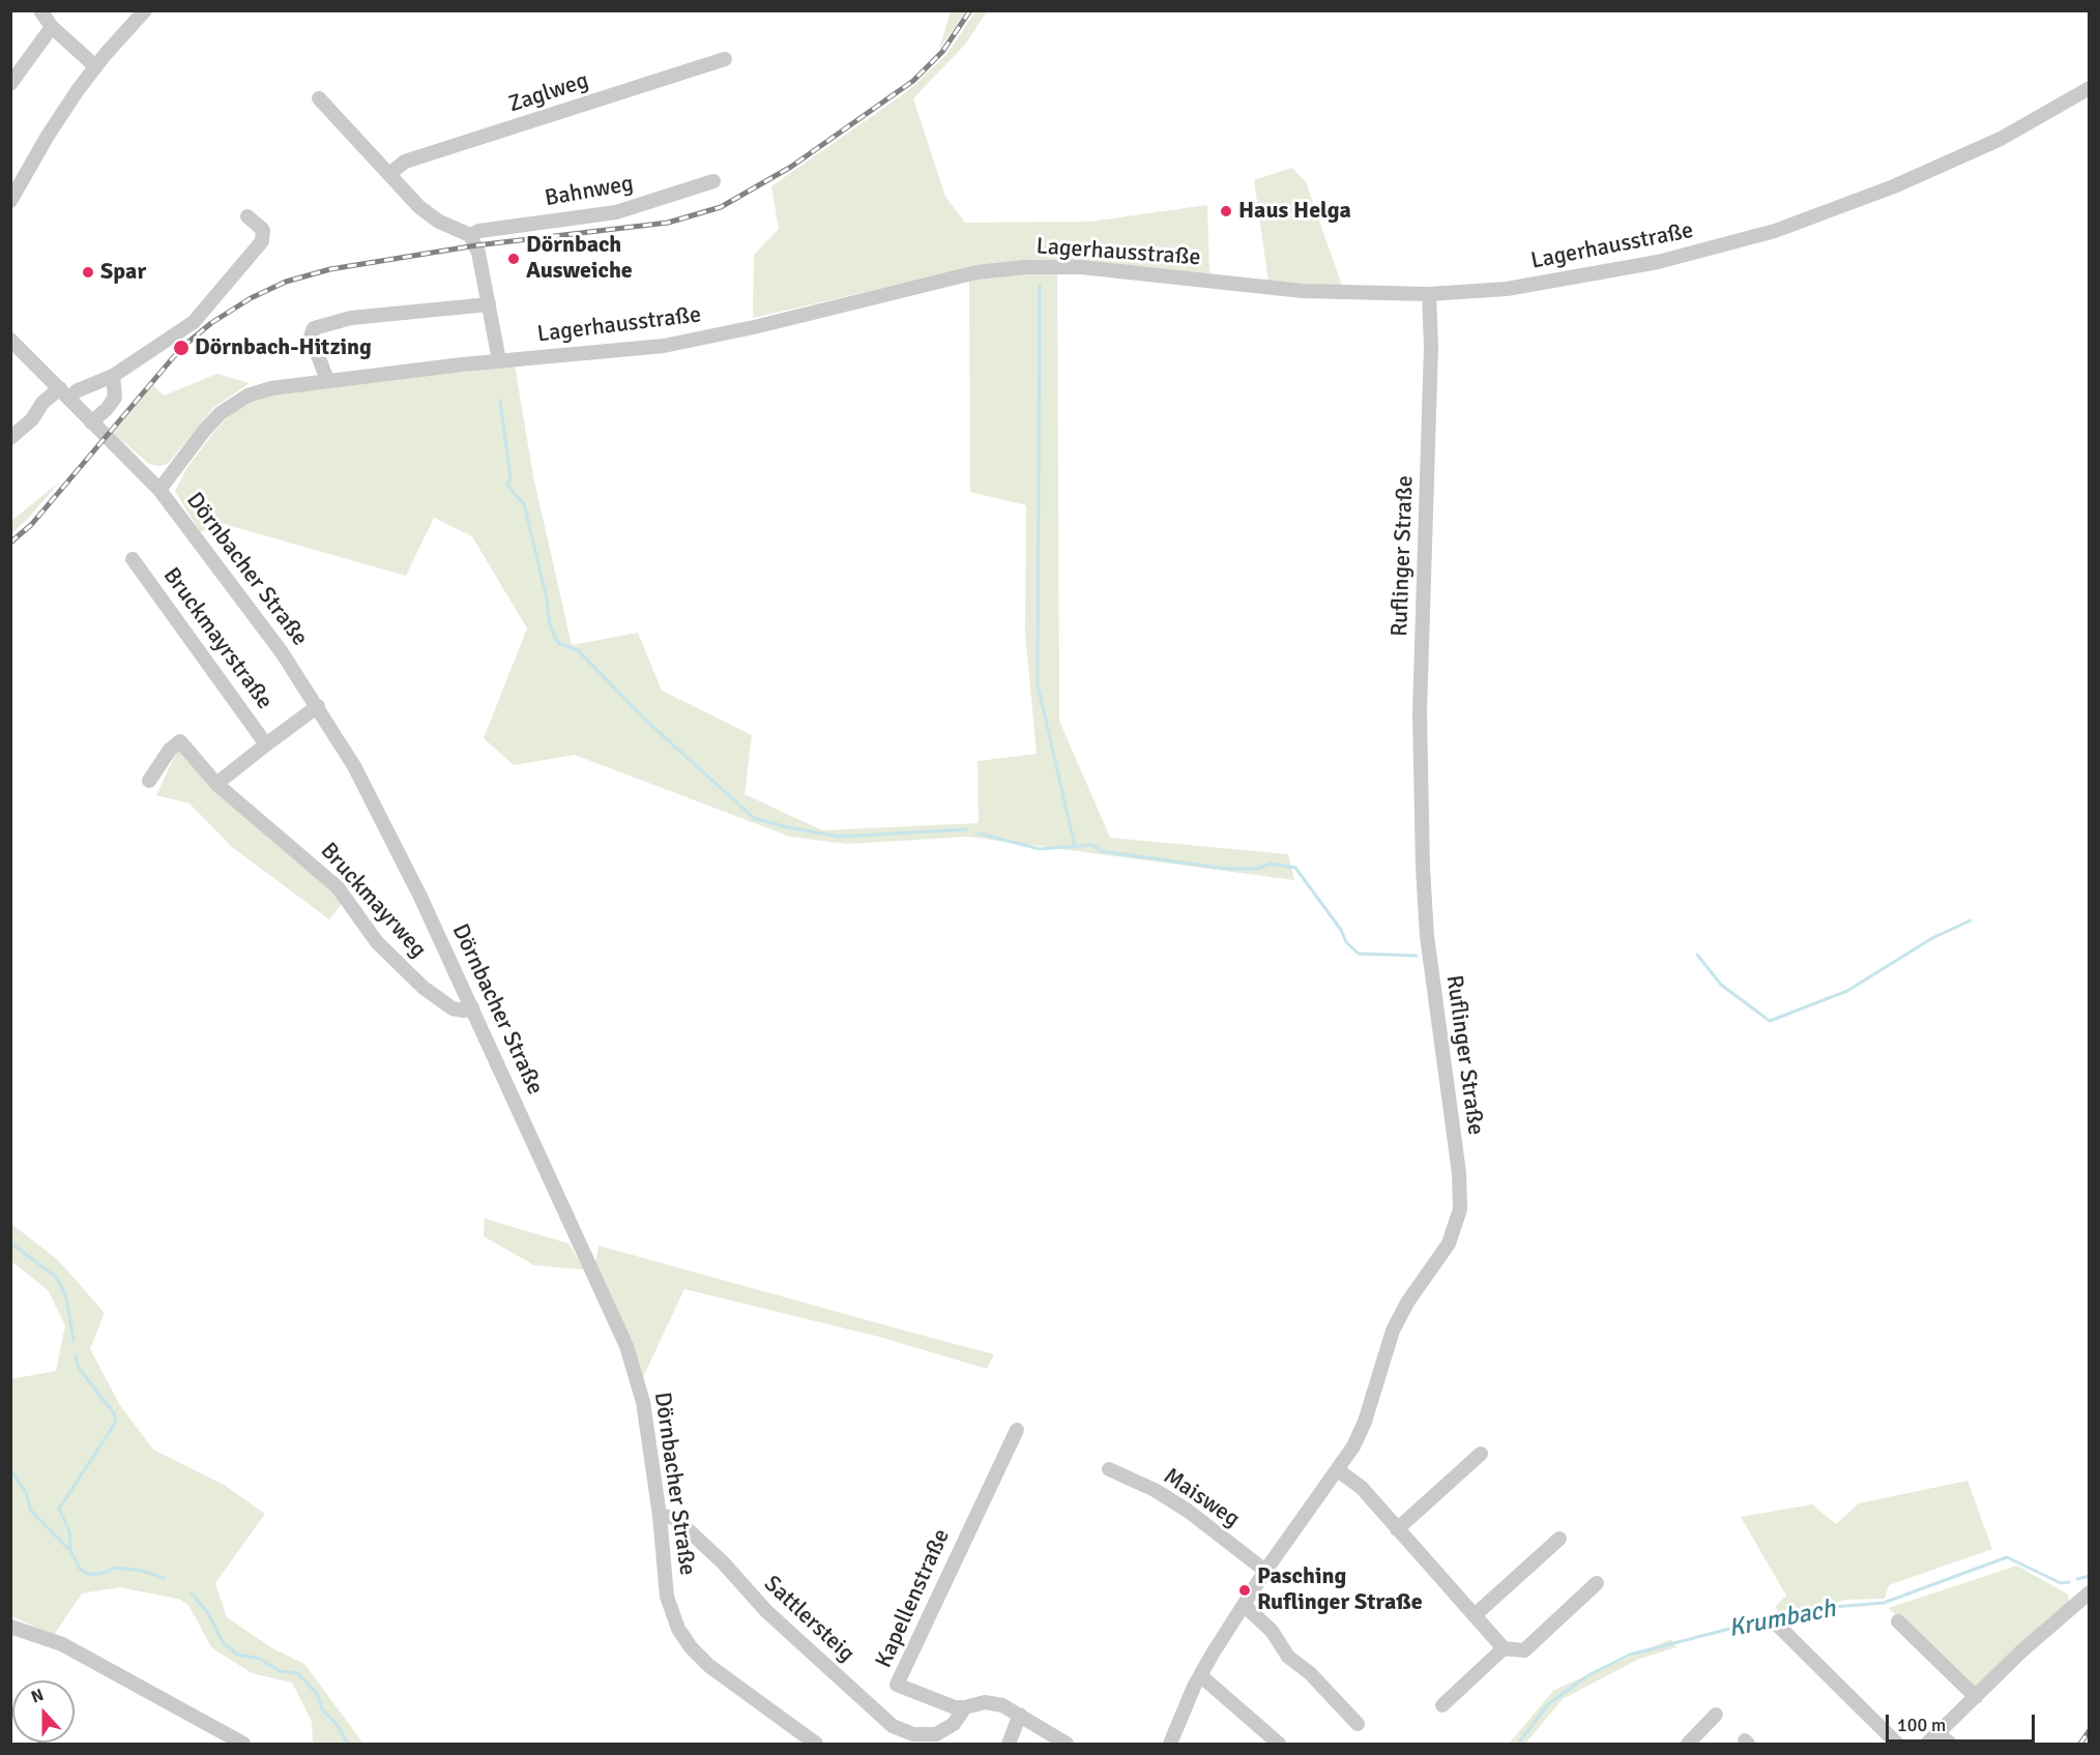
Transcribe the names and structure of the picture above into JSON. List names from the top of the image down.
{
  "streets": {
    "street": [
      "Zaglweg",
      "Bahnweg",
      "Lagerhausstraße",
      "Ruflinger Straße",
      "Dörnbacher Straße",
      "Bruckmayrstraße",
      "Bruckmayrweg",
      "Maisweg",
      "Kapellenstraße",
      "Sattlersteig"
    ]
  },
  "crossings": [
    ["Lagerhausstraße", "Ruflinger Straße"],
    ["Lagerhausstraße", "Dörnbacher Straße"],
    ["Ruflinger Straße", "Maisweg"],
    ["Dörnbacher Straße", "Bruckmayrstraße"],
    ["Dörnbacher Straße", "Bruckmayrweg"],
    ["Dörnbacher Straße", "Sattlersteig"],
    ["Bruckmayrstraße", "Bruckmayrweg"],
    ["Kapellenstraße", "Sattlersteig"]
  ],
  "water": ["Krumbach"],
  "places": [
    "Haus Helga",
    "Dörnbach Ausweiche",
    "Spar",
    "Dörnbach-Hitzing",
    "Pasching Ruflinger Straße"
  ],
  "scale_bar": "100 m",
  "north": "top"
}
